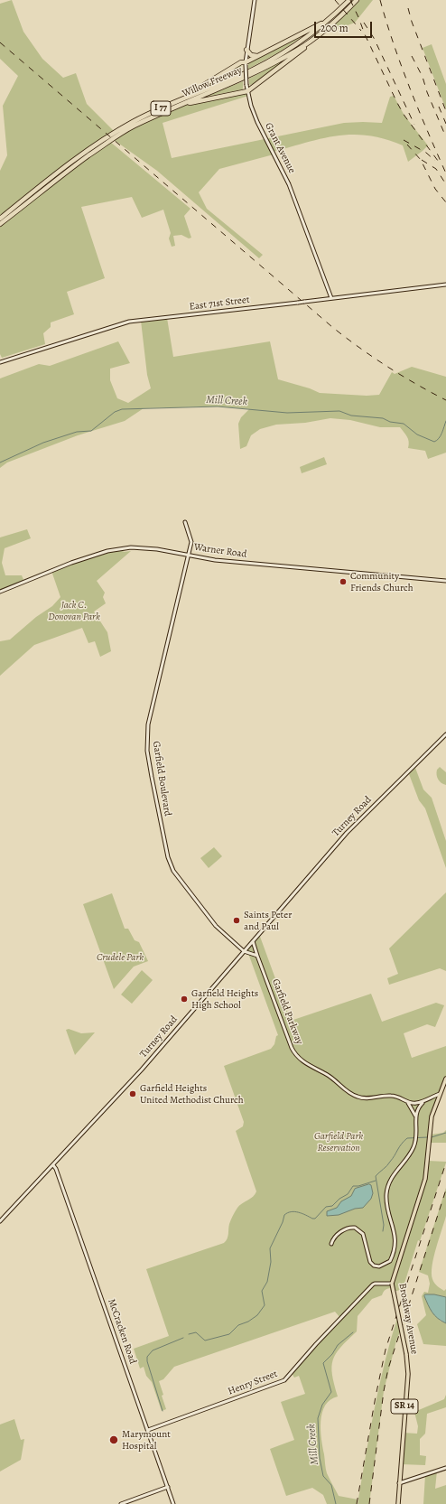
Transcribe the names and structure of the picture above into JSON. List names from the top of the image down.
{
  "streets": {
    "highway": ["Willow Freeway", "I 77"],
    "main road": ["Broadway Avenue", "SR 14"],
    "street": [
      "Grant Avenue",
      "East 71st Street",
      "Warner Road",
      "Garfield Boulevard",
      "Turney Road",
      "Garfield Parkway",
      "McCracken Road",
      "Henry Street"
    ]
  },
  "crossings": [
    ["Grant Avenue", "East 71st Street"],
    ["Warner Road", "Garfield Boulevard"],
    ["Garfield Boulevard", "Turney Road"],
    ["Turney Road", "Garfield Parkway"],
    ["Turney Road", "McCracken Road"],
    ["Garfield Parkway", "Broadway Avenue"],
    ["Broadway Avenue", "Henry Street"],
    ["McCracken Road", "Henry Street"]
  ],
  "water": ["Mill Creek"],
  "parks": ["Jack C. Donovan Park", "Crudele Park", "Garfield Park Reservation"],
  "places": [
    "Community Friends Church",
    "Saints Peter and Paul",
    "Garfield Heights High School",
    "Garfield Heights United Methodist Church",
    "Marymount Hospital"
  ],
  "scale_bar": "200 m"
}
